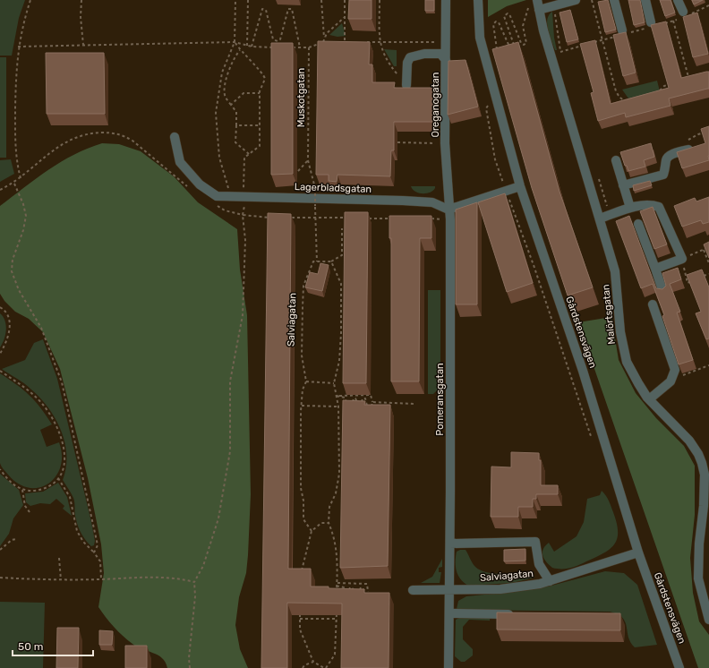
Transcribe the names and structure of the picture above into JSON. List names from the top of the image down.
{
  "streets": {
    "street": [
      "Oreganogatan",
      "Lagerbladsgatan",
      "Malörtsgatan",
      "Salviagatan",
      "Gårdstensvägen",
      "Pomeransgatan"
    ],
    "path": ["Muskotgatan"]
  },
  "crossings": [
    ["Muskotgatan", "Salviagatan"],
    ["Oreganogatan", "Lagerbladsgatan"],
    ["Oreganogatan", "Pomeransgatan"],
    ["Lagerbladsgatan", "Pomeransgatan"],
    ["Salviagatan", "Gårdstensvägen"],
    ["Salviagatan", "Pomeransgatan"]
  ],
  "scale_bar": "50 m"
}
